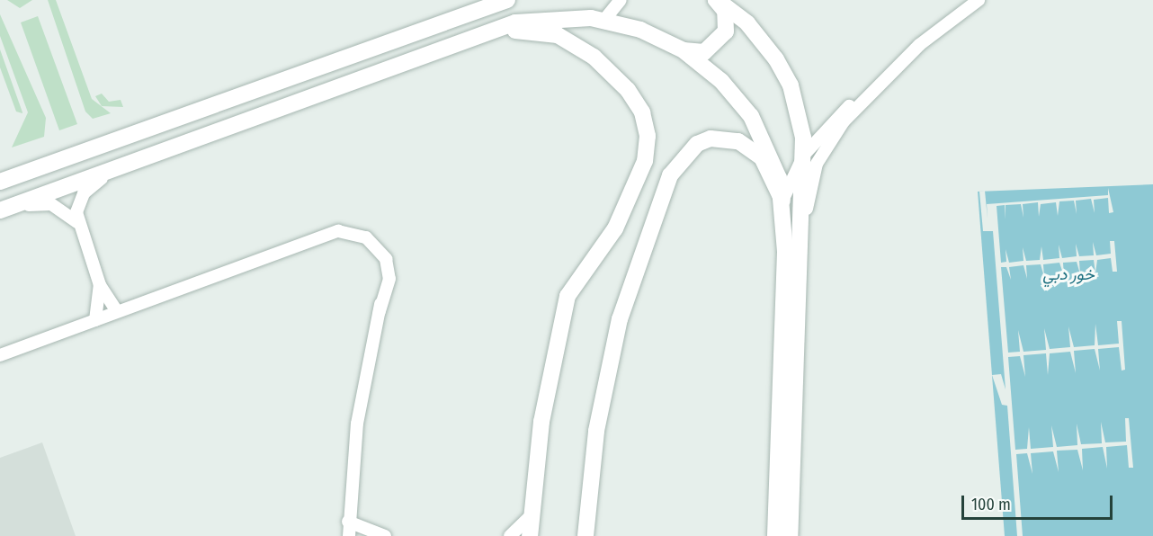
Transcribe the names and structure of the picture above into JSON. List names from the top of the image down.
{
  "water": ["خور دبي"],
  "scale_bar": "100 m"
}
